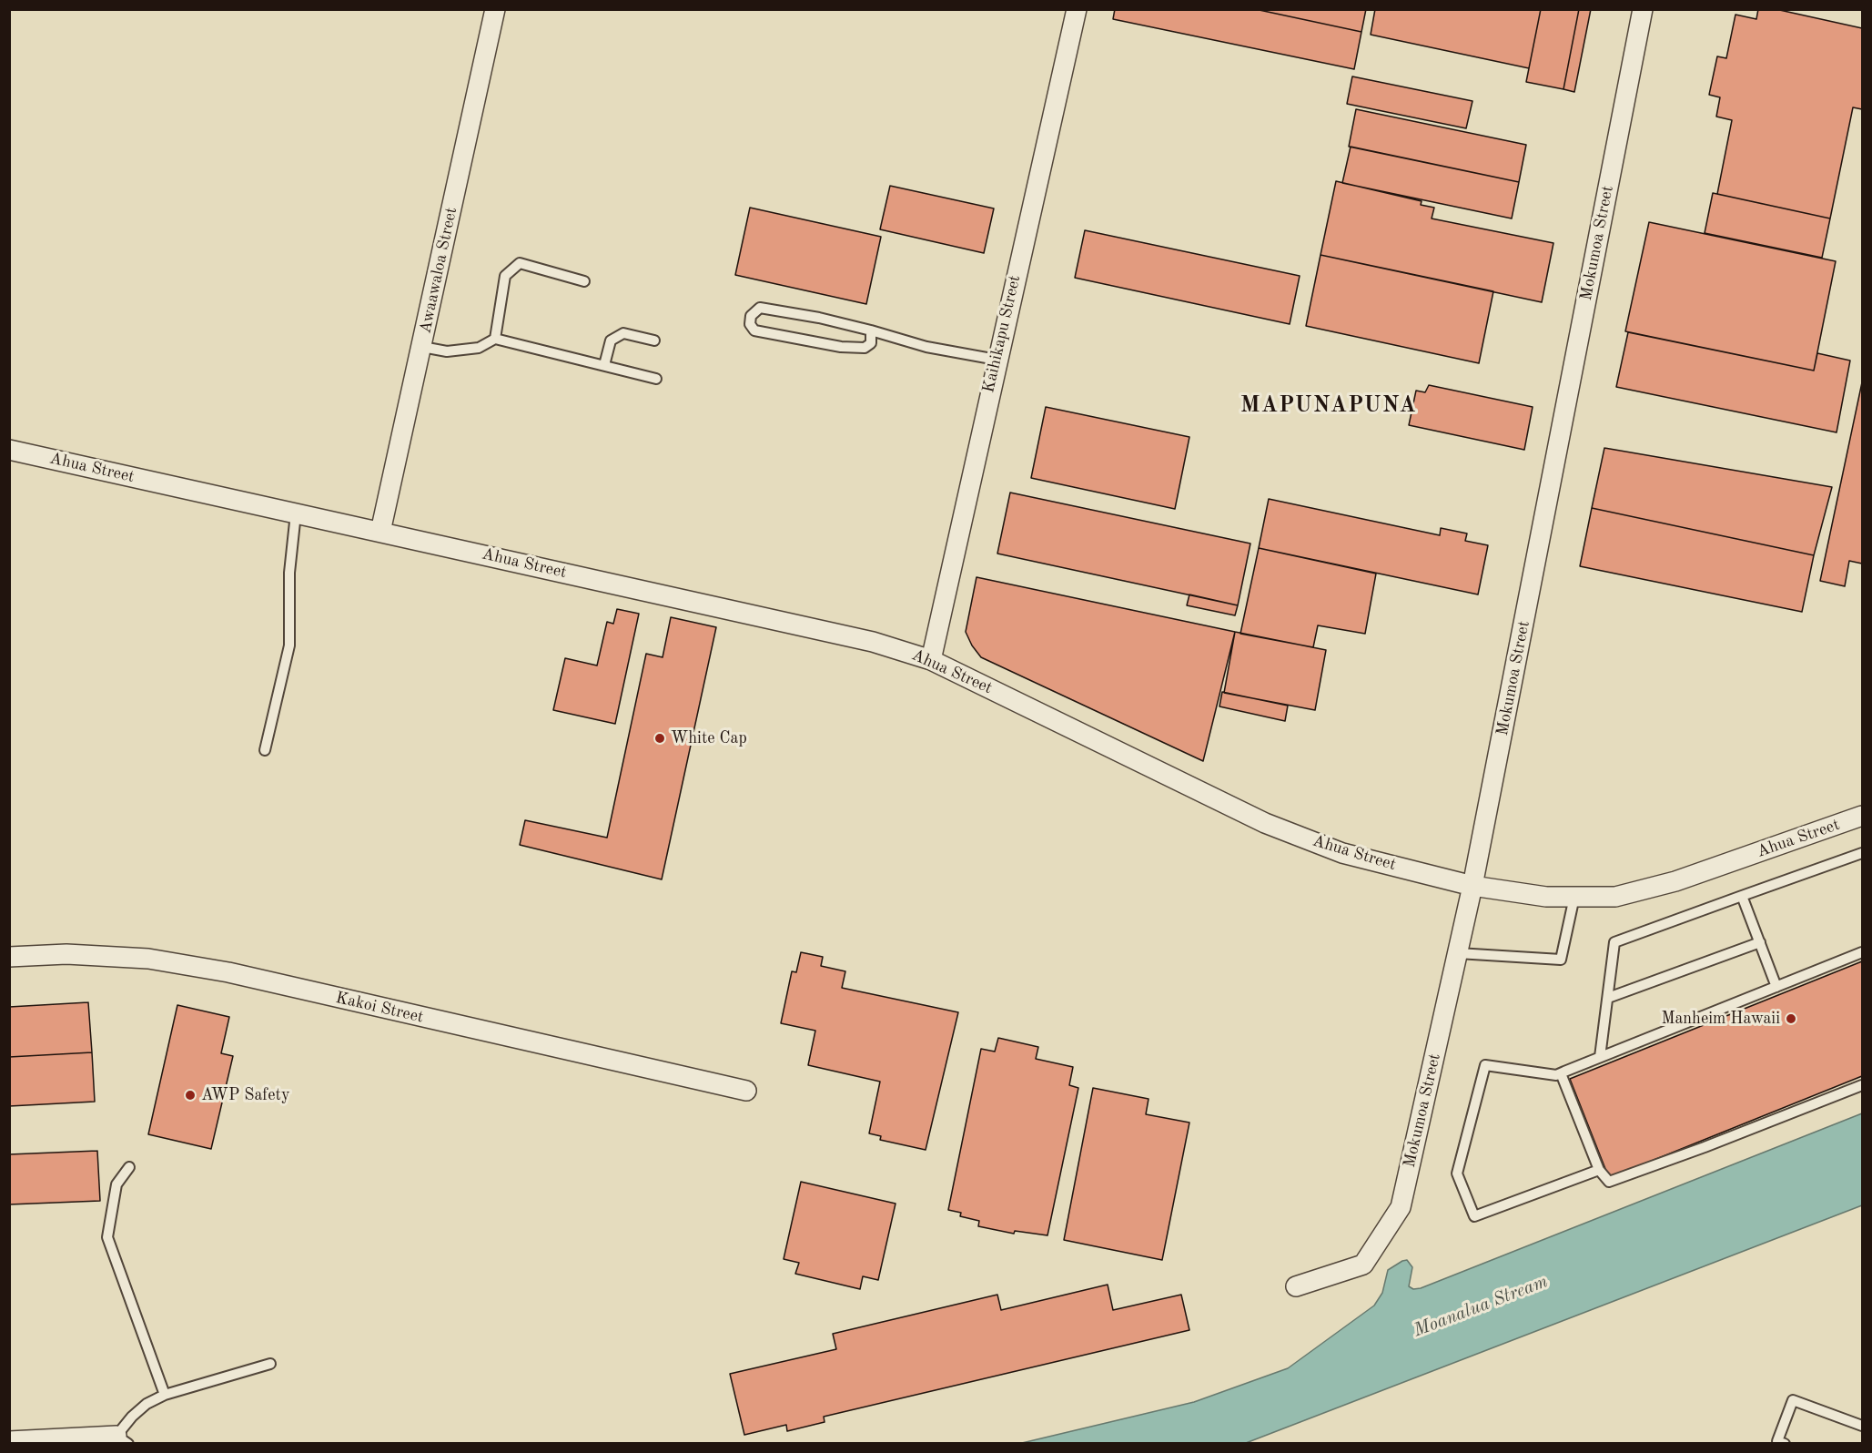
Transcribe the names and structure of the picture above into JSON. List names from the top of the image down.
{
  "streets": {
    "street": [
      "Mokumoa Street",
      "Awaawaloa Street",
      "Kaihikapu Street",
      "Ahua Street",
      "Kakoi Street"
    ]
  },
  "crossings": [
    ["Mokumoa Street", "Ahua Street"],
    ["Awaawaloa Street", "Ahua Street"],
    ["Kaihikapu Street", "Ahua Street"]
  ],
  "districts": ["MAPUNAPUNA"],
  "water": ["Moanalua Stream"],
  "places": ["White Cap", "Manheim Hawaii", "AWP Safety"]
}
